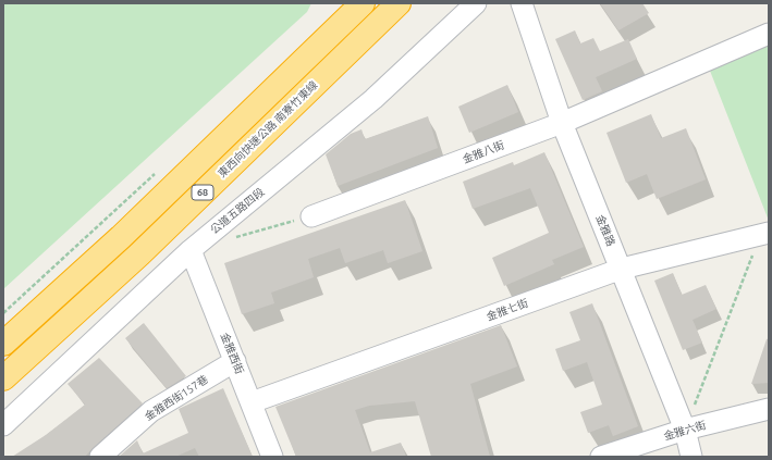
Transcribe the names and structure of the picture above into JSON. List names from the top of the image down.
{
  "streets": {
    "highway": ["東西向快速公路 南寮竹東線", "68"],
    "street": [
      "金雅八街",
      "公道五路四段",
      "金雅路",
      "金雅七街",
      "金雅西街",
      "金雅西街157巷",
      "金雅六街"
    ]
  },
  "crossings": [
    ["金雅八街", "金雅路"],
    ["公道五路四段", "金雅西街"],
    ["金雅路", "金雅七街"],
    ["金雅路", "金雅六街"],
    ["金雅七街", "金雅西街"],
    ["金雅西街", "金雅西街157巷"]
  ]
}
